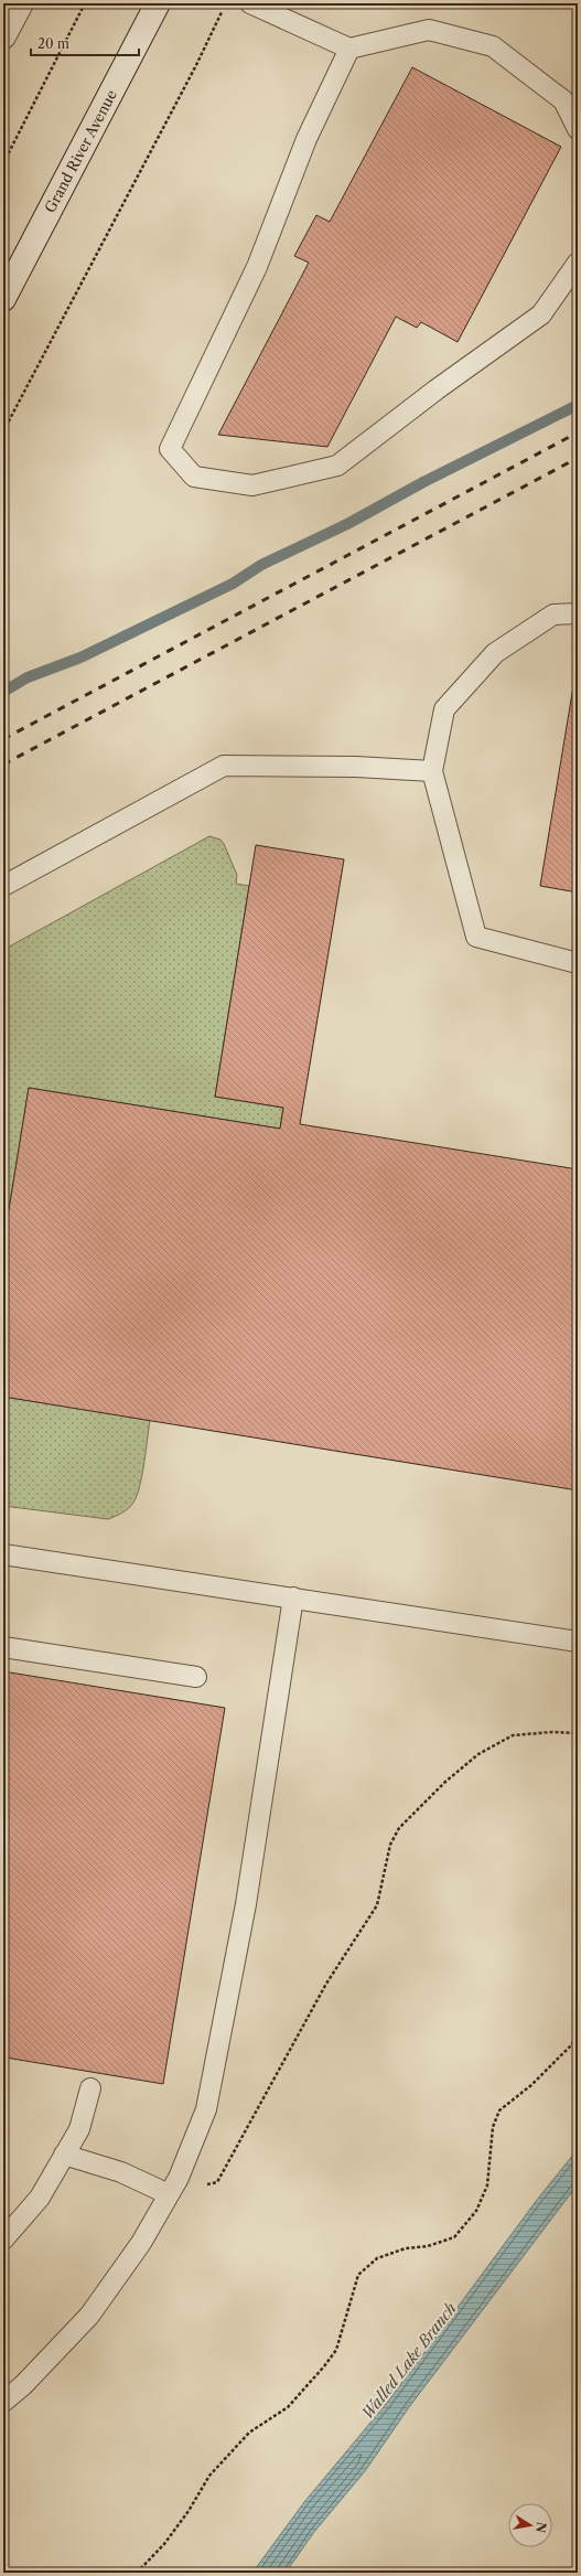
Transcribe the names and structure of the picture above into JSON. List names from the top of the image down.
{
  "streets": {
    "main road": ["Grand River Avenue"]
  },
  "water": ["Walled Lake Branch"],
  "scale_bar": "20 m",
  "north": "right"
}
